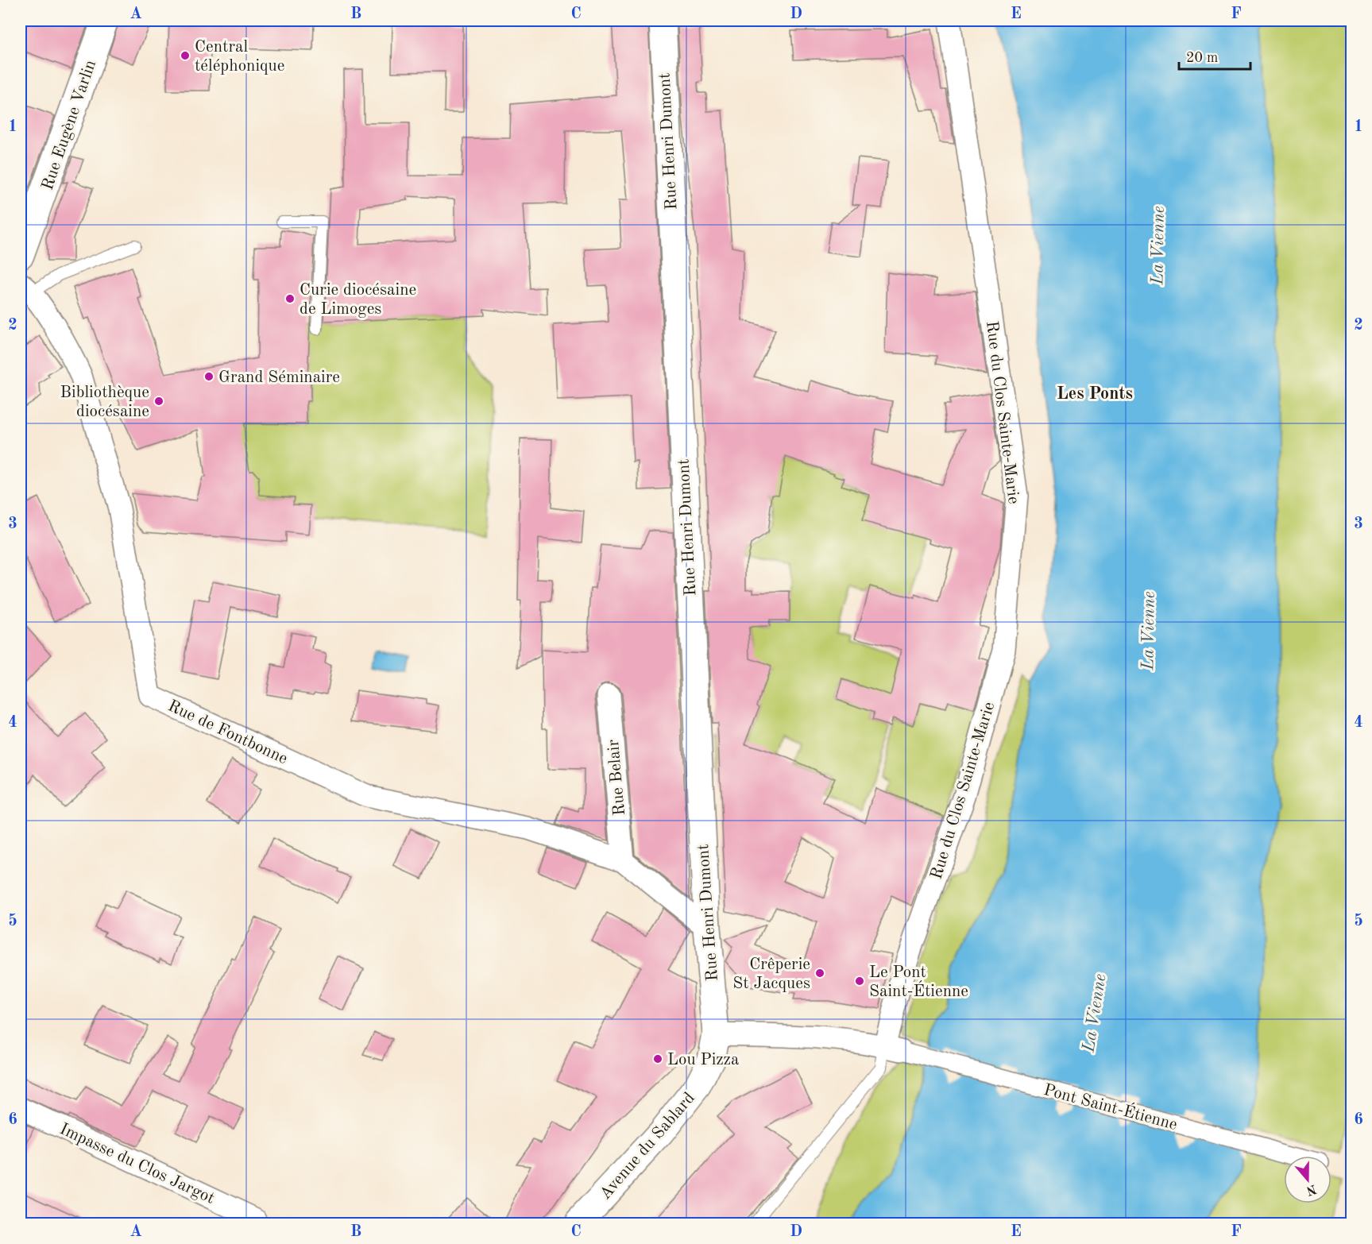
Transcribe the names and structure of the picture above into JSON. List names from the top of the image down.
{
  "streets": {
    "street": [
      "Rue Eugène Varlin",
      "Rue Henri Dumont",
      "Rue du Clos Sainte-Marie",
      "Rue de Fontbonne",
      "Rue Belair",
      "Pont Saint-Étienne",
      "Avenue du Sablard",
      "Impasse du Clos Jargot"
    ]
  },
  "crossings": [
    ["Rue Henri Dumont", "Rue de Fontbonne"],
    ["Rue Henri Dumont", "Avenue du Sablard"],
    ["Rue du Clos Sainte-Marie", "Pont Saint-Étienne"],
    ["Rue de Fontbonne", "Rue Belair"]
  ],
  "districts": ["Les Ponts"],
  "water": ["La Vienne"],
  "places": [
    "Central téléphonique",
    "Curie diocésaine de Limoges",
    "Grand Séminaire",
    "Bibliothèque diocésaine",
    "Crêperie St Jacques",
    "Le Pont Saint-Étienne",
    "Lou Pizza"
  ],
  "scale_bar": "20 m",
  "north": "bottom",
  "grid": {
    "columns": [
      "A",
      "B",
      "C",
      "D",
      "E",
      "F"
    ],
    "rows": [
      "1",
      "2",
      "3",
      "4",
      "5",
      "6"
    ]
  }
}
